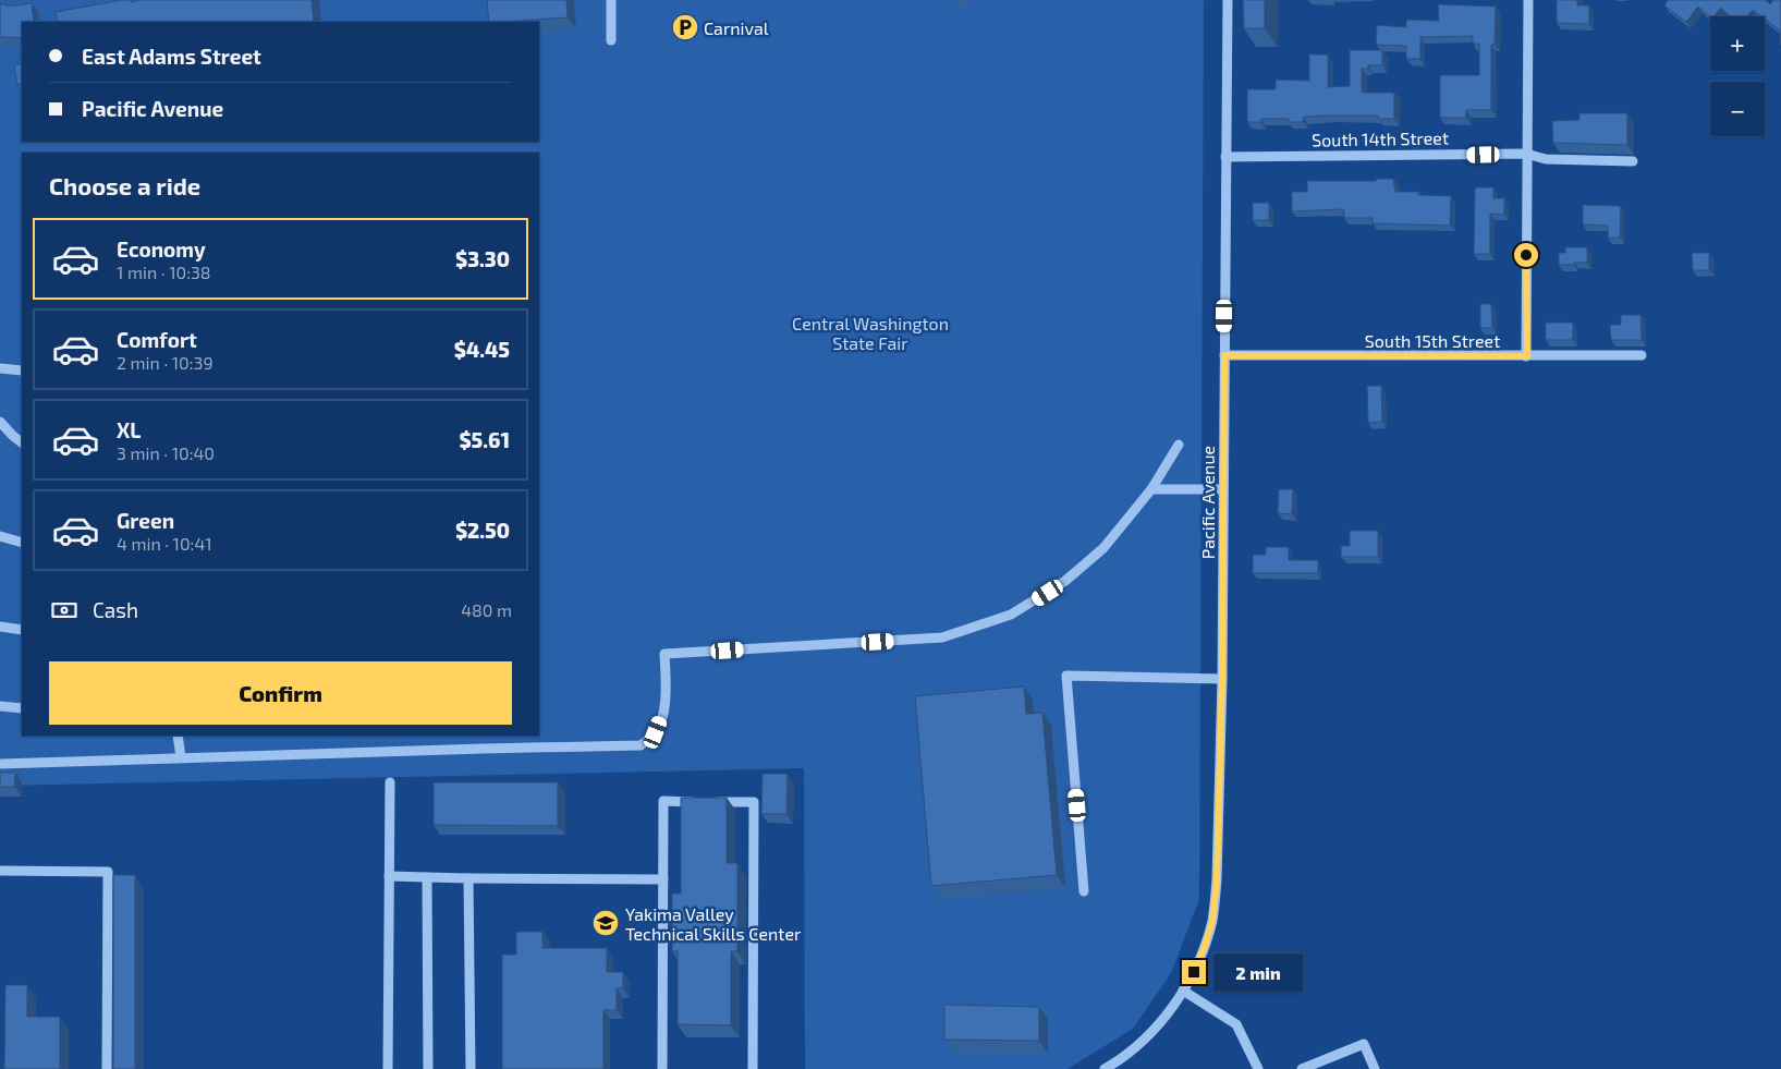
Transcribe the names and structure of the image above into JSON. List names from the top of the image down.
{
  "streets": {
    "street": ["South 14th Street", "South 15th Street", "Pacific Avenue"]
  },
  "crossings": [
    ["South 14th Street", "Pacific Avenue"],
    ["South 15th Street", "Pacific Avenue"]
  ],
  "parks": ["Central Washington State Fair"],
  "places": {
    "parking": ["Carnival"],
    "school or university": ["Yakima Valley Technical Skills Center"]
  },
  "page": {
    "map_buttons": ["+", "−"],
    "banner": ["East Adams Street", "Pacific Avenue"],
    "heading": "Choose a ride",
    "list": [
      {
        "name": "Economy",
        "note": "1 min · 10:38",
        "value": "$3.30"
      },
      {
        "name": "Comfort",
        "note": "2 min · 10:39",
        "value": "$4.45"
      },
      {
        "name": "XL",
        "note": "3 min · 10:40",
        "value": "$5.61"
      },
      {
        "name": "Green",
        "note": "4 min · 10:41",
        "value": "$2.50"
      }
    ],
    "pay": ["Cash", "480 m"],
    "buttons": "Confirm",
    "bubble": "2 min"
  }
}
